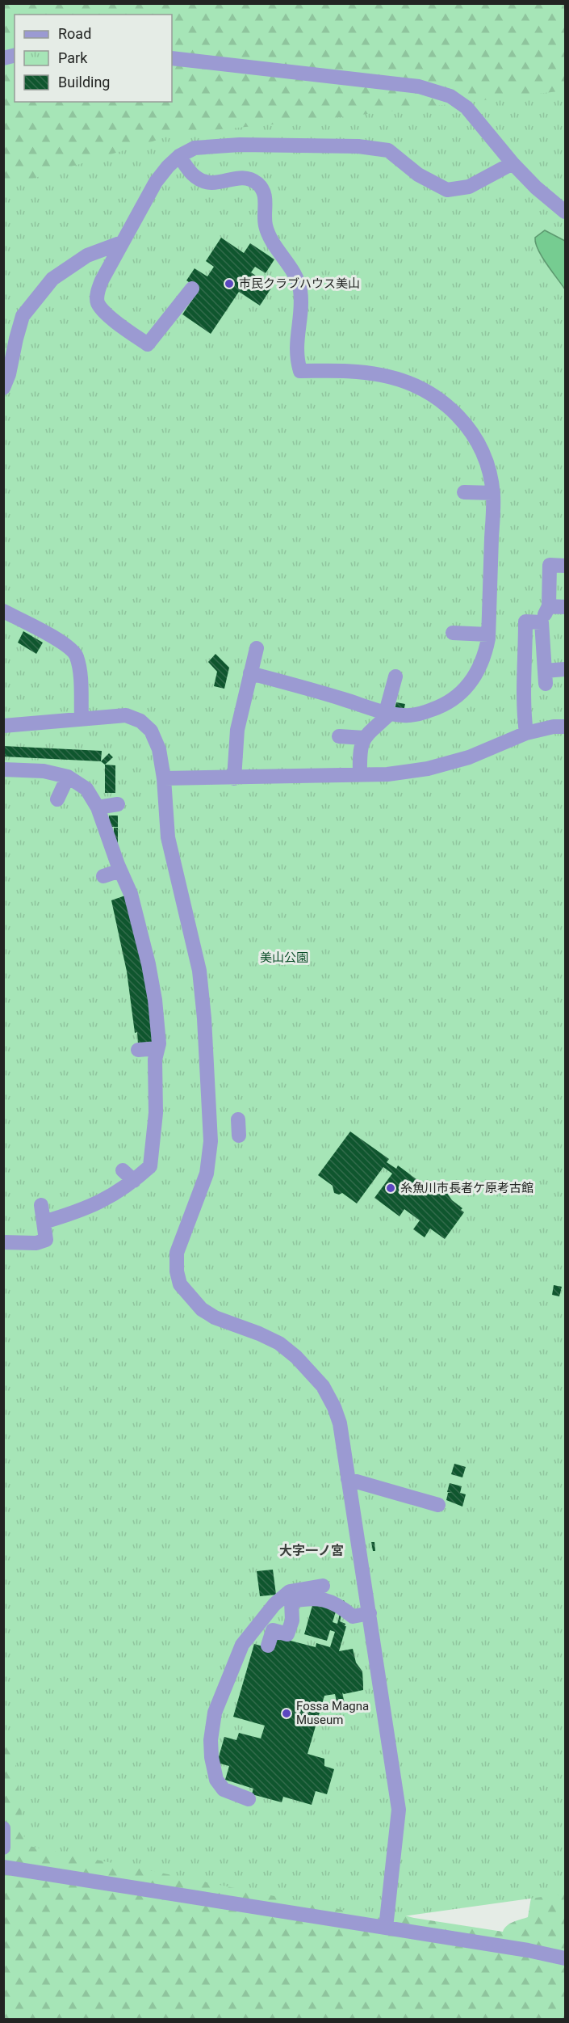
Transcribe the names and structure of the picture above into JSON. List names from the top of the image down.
{
  "districts": ["大字一ノ宮"],
  "parks": ["美山公園"],
  "places": ["市民クラブハウス美山", "糸魚川市長者ケ原考古館", "Fossa Magna Museum"],
  "legend": ["Road", "Park", "Building"]
}
